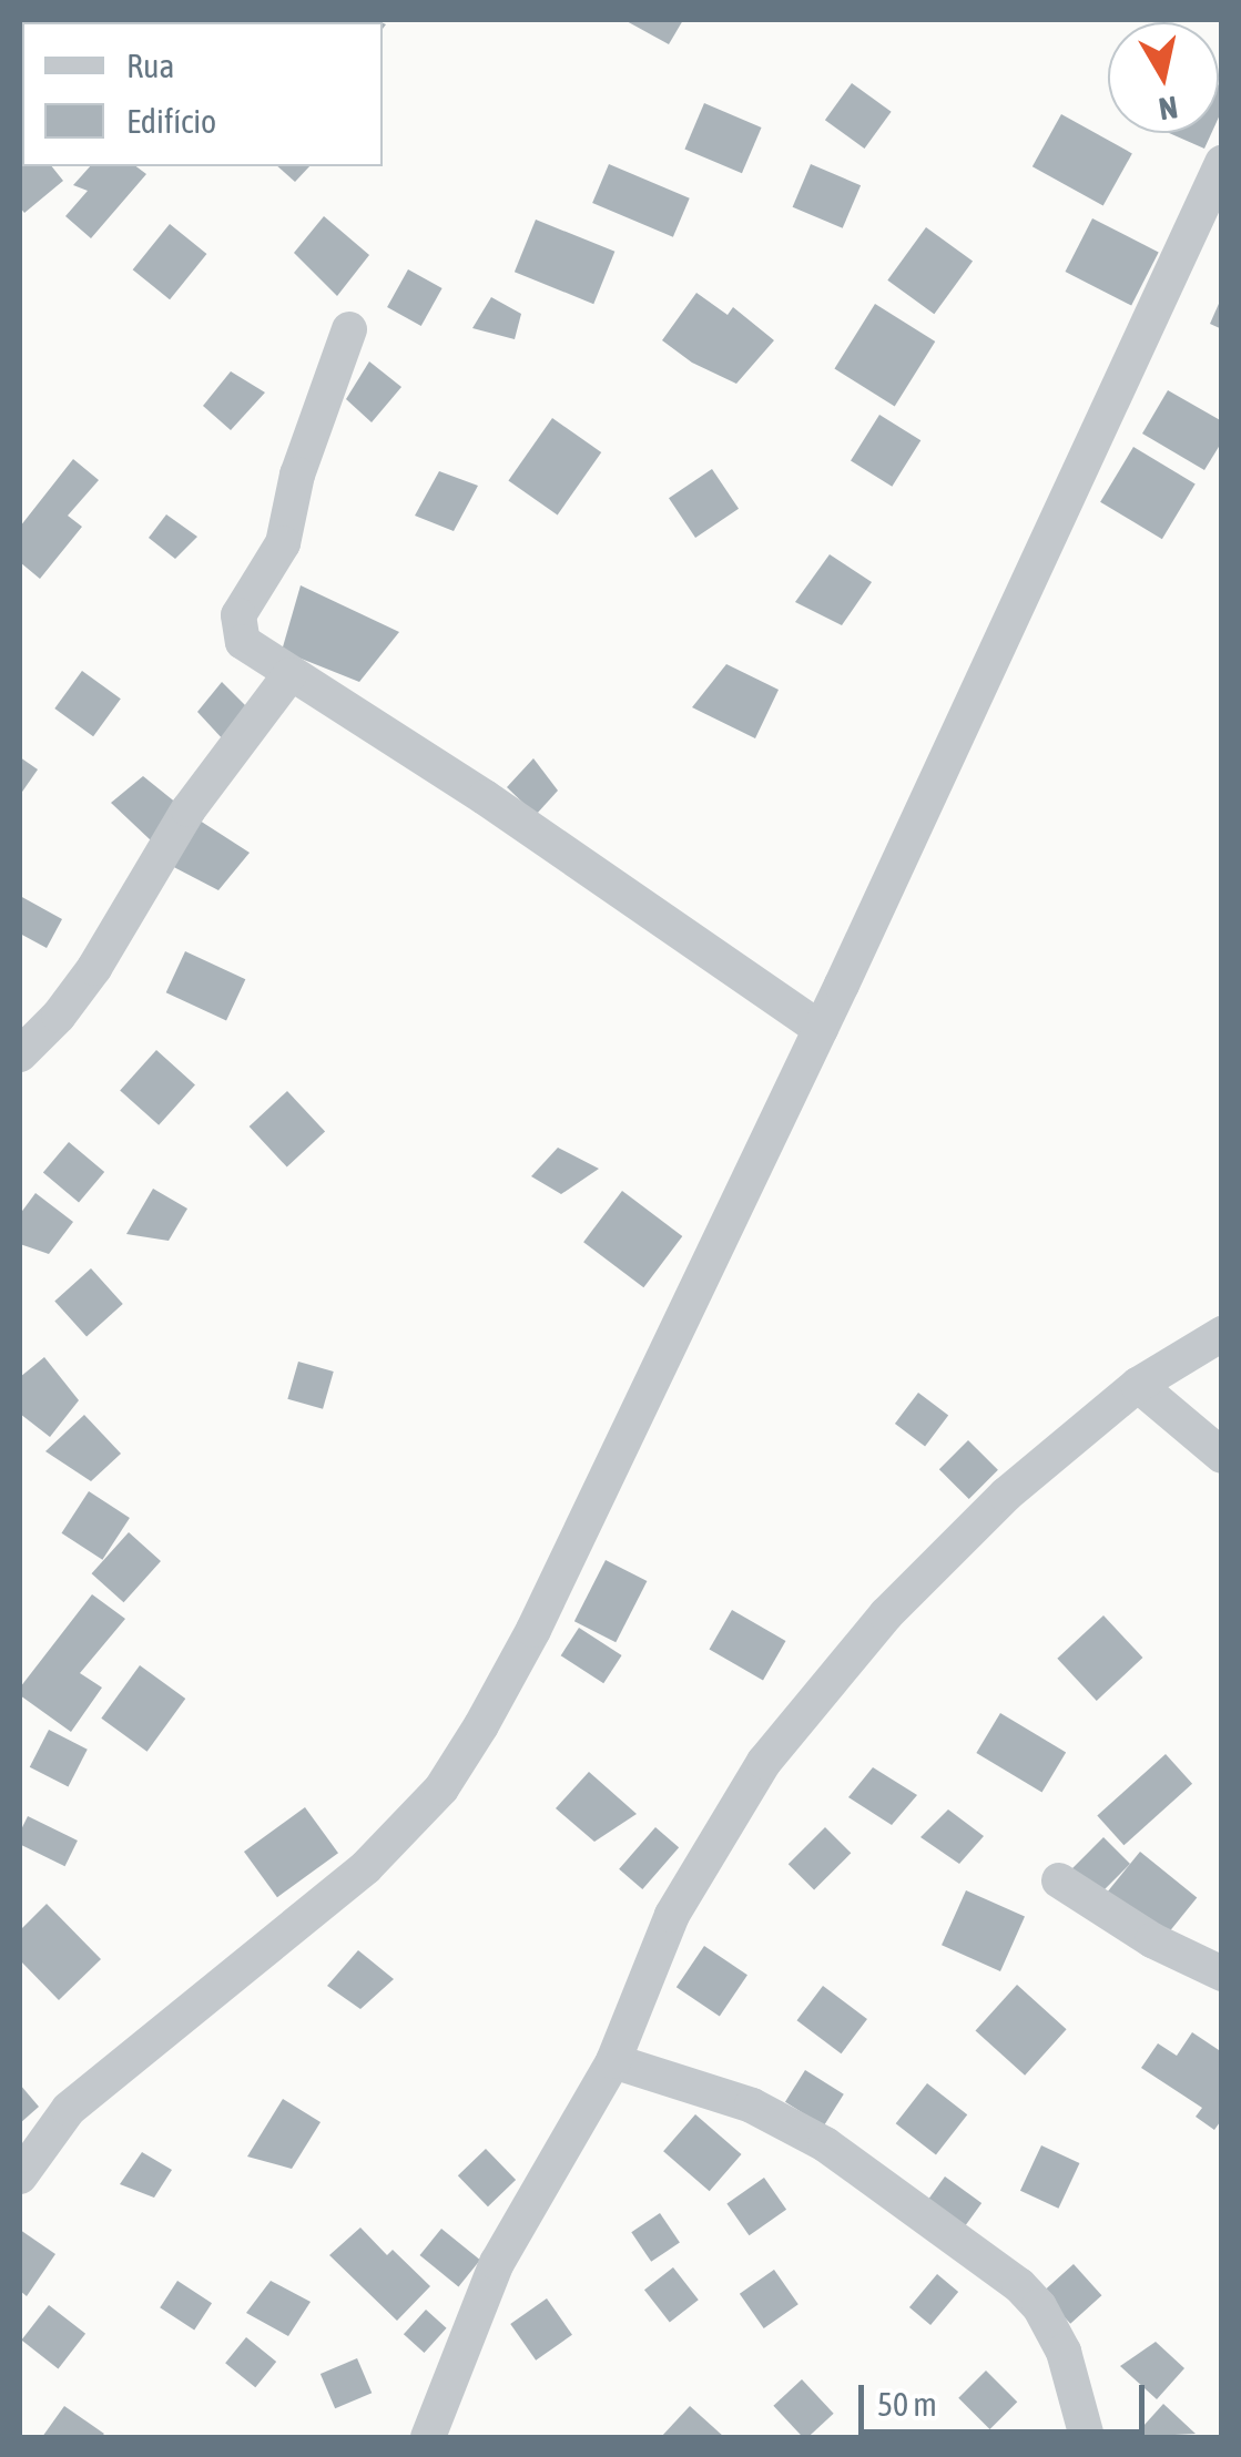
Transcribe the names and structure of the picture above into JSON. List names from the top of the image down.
{
  "legend": ["Rua", "Edifício"],
  "scale_bar": "50 m",
  "north": "bottom"
}
